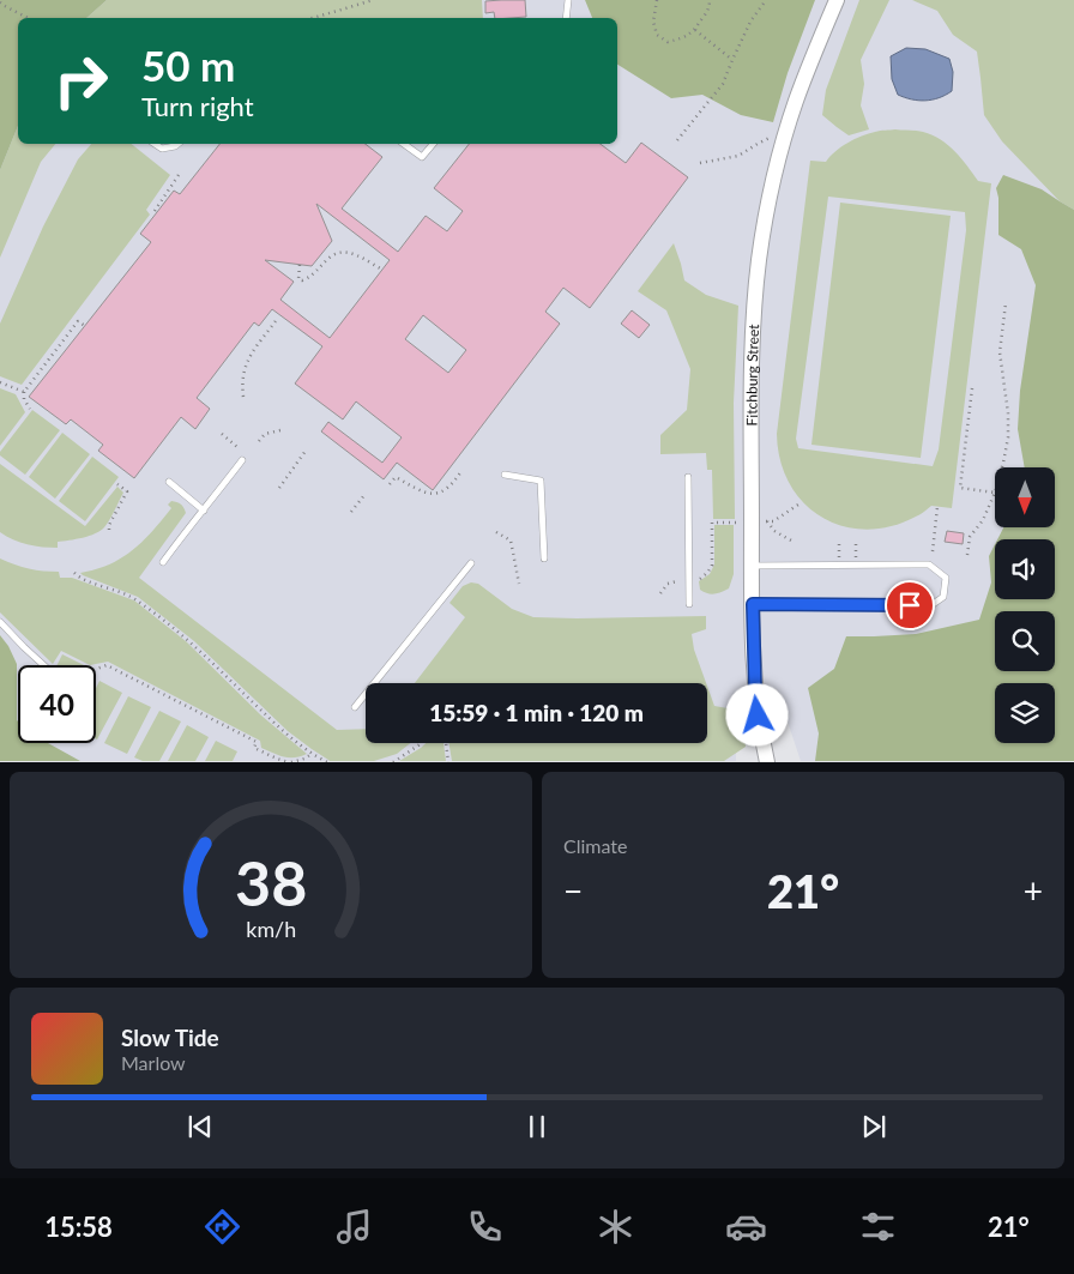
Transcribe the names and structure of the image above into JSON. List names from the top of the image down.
{
  "streets": {
    "street": ["Fitchburg Street"]
  },
  "north": "bottom",
  "page": {
    "turn": ["50 m", "Turn right"],
    "limit": "40",
    "trip": "15:59 · 1 min · 120 m",
    "tile": "Climate",
    "heat": ["−", "21°", "+"],
    "song": ["Slow Tide", "Marlow"],
    "tabs": ["15:58", "21°"],
    "gauge": ["38", "km/h"]
  }
}
